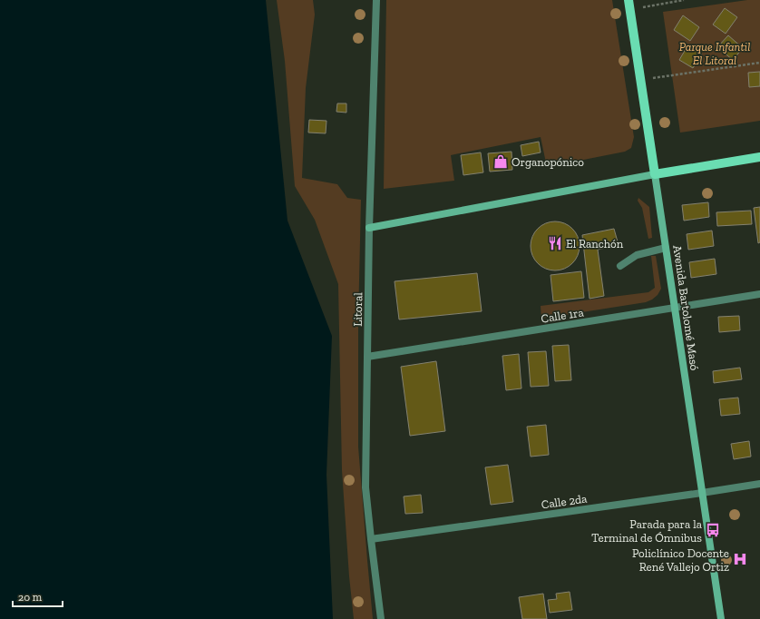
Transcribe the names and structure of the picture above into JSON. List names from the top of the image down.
{
  "streets": {
    "main road": ["Avenida Bartolomé Masó"],
    "street": ["Litoral", "Calle 1ra", "Calle 2da"]
  },
  "crossings": [
    ["Avenida Bartolomé Masó", "Calle 1ra"],
    ["Avenida Bartolomé Masó", "Calle 2da"],
    ["Litoral", "Calle 1ra"],
    ["Litoral", "Calle 2da"]
  ],
  "parks": ["Parque Infantil El Litoral"],
  "places": {
    "shop": ["Organopónico"],
    "restaurant": ["El Ranchón"],
    "bus stop": ["Parada para la Terminal de Ómnibus"],
    "hospital": ["Policlínico Docente René Vallejo Ortiz"]
  },
  "scale_bar": "20 m"
}
